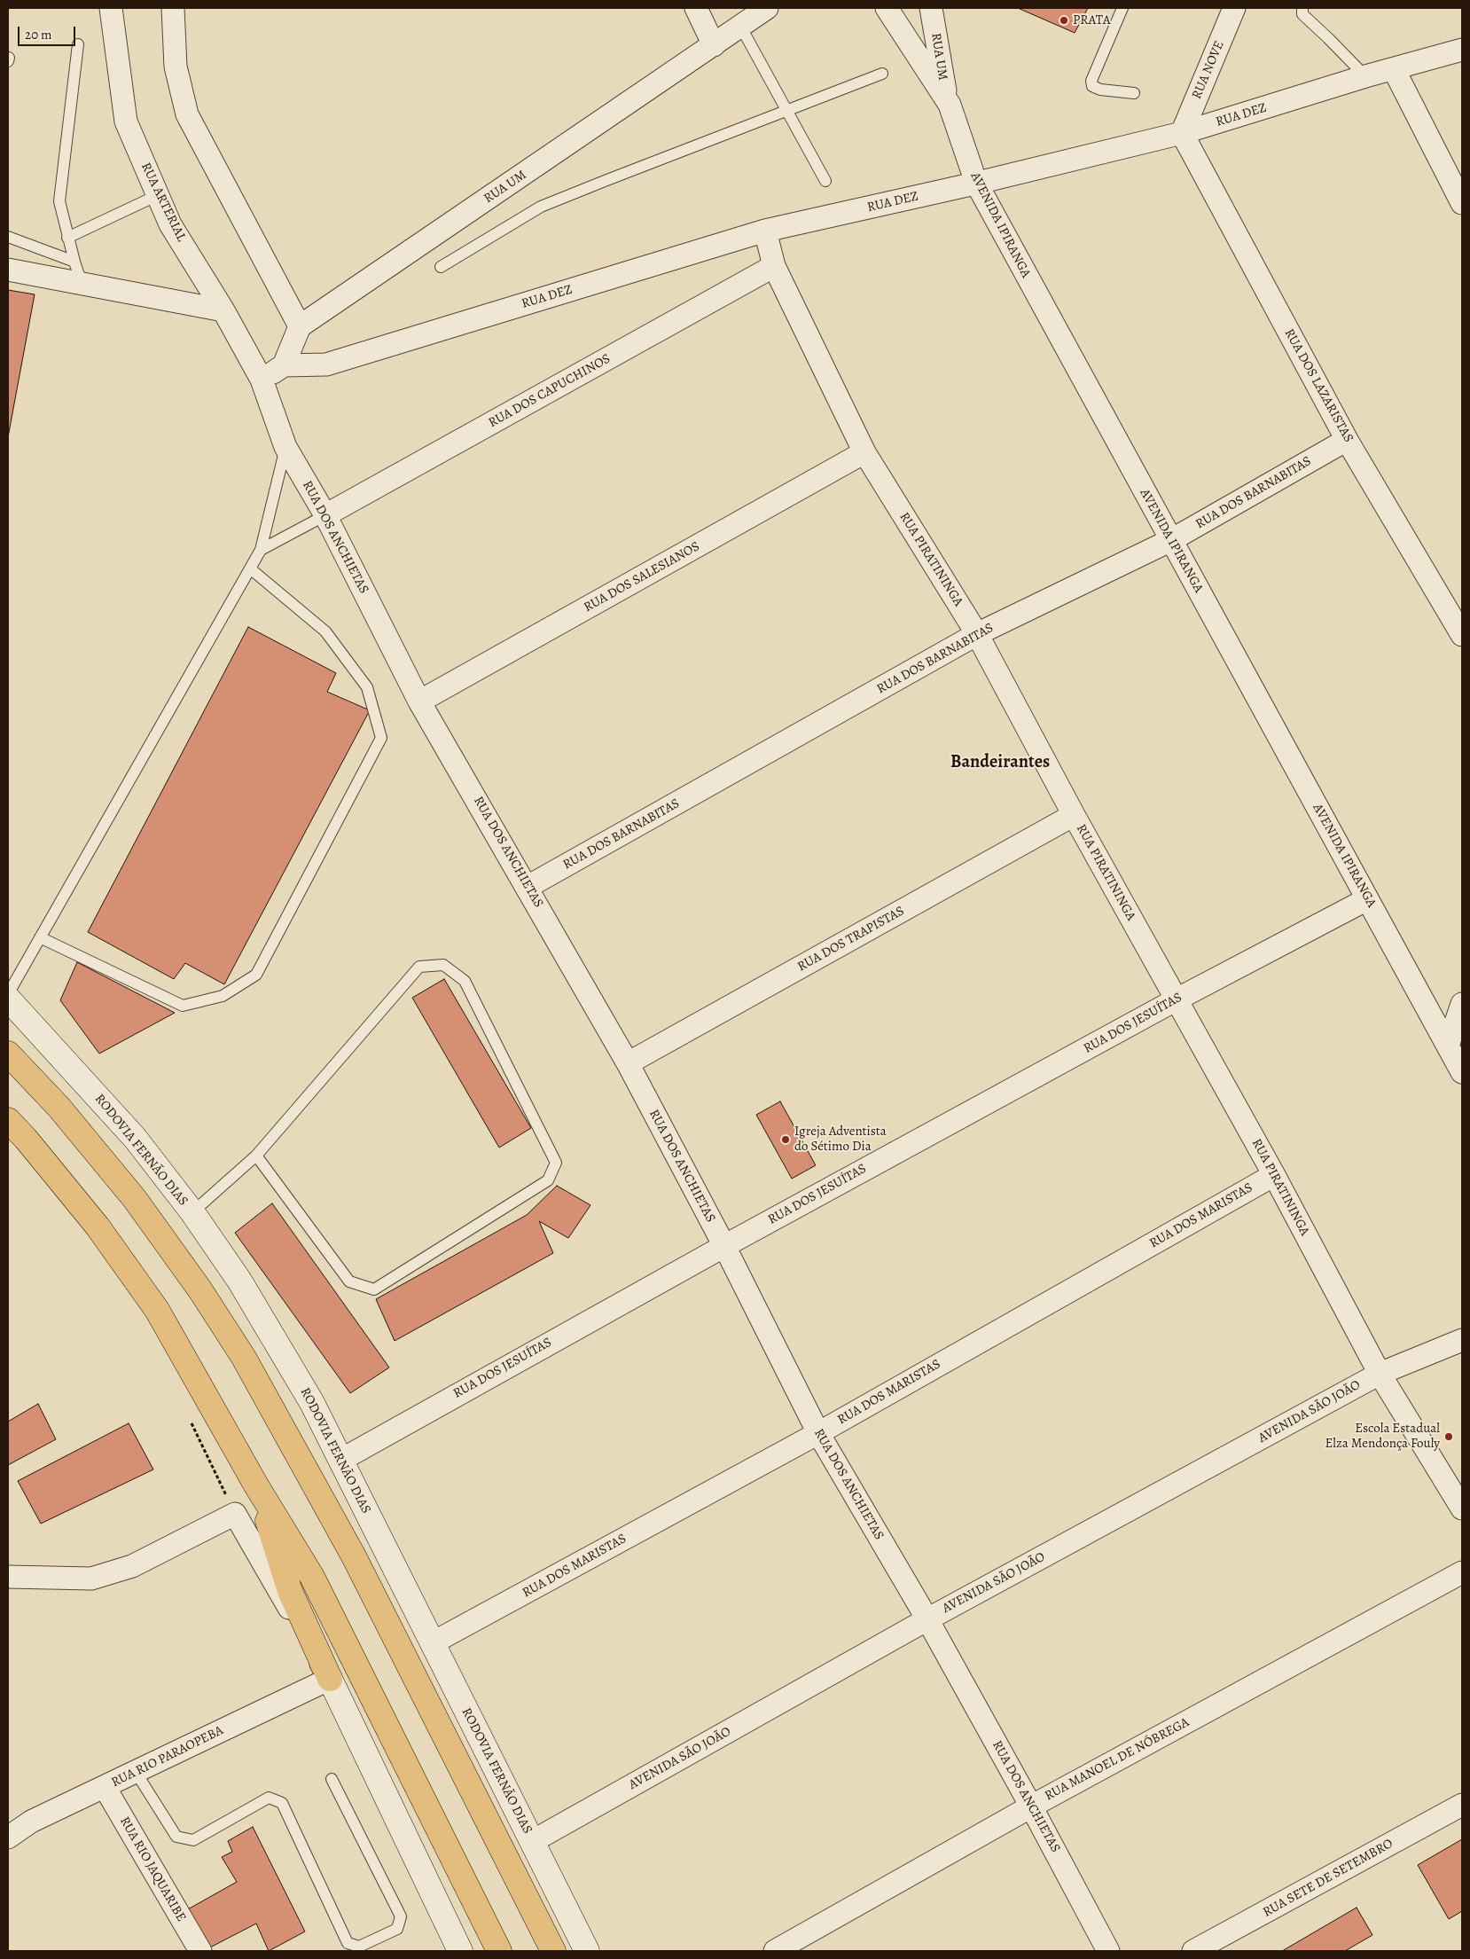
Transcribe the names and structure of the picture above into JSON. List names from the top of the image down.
{
  "streets": {
    "street": [
      "RUA UM",
      "RUA NOVE",
      "RUA DEZ",
      "RUA ARTERIAL",
      "AVENIDA IPIRANGA",
      "RUA DOS LAZARISTAS",
      "RUA DOS CAPUCHINOS",
      "RUA DOS BARNABITAS",
      "RUA DOS ANCHIETAS",
      "RUA PIRATININGA",
      "RUA DOS SALESIANOS",
      "RUA DOS TRAPISTAS",
      "RUA DOS JESUÍTAS",
      "RODOVIA FERNÃO DIAS",
      "RUA DOS MARISTAS",
      "AVENIDA SÃO JOÃO",
      "RUA RIO PARAOPEBA",
      "RUA MANOEL DE NÓBREGA",
      "RUA RIO JAQUARIBE",
      "RUA SETE DE SETEMBRO"
    ]
  },
  "crossings": [
    ["RUA UM", "AVENIDA IPIRANGA"],
    ["RUA NOVE", "RUA DEZ"],
    ["RUA NOVE", "RUA DOS LAZARISTAS"],
    ["RUA DEZ", "AVENIDA IPIRANGA"],
    ["RUA DEZ", "RUA DOS LAZARISTAS"],
    ["RUA DEZ", "RUA PIRATININGA"],
    ["RUA ARTERIAL", "RUA DOS ANCHIETAS"],
    ["AVENIDA IPIRANGA", "RUA DOS BARNABITAS"],
    ["AVENIDA IPIRANGA", "RUA DOS JESUÍTAS"],
    ["RUA DOS LAZARISTAS", "RUA DOS BARNABITAS"],
    ["RUA DOS CAPUCHINOS", "RUA DOS ANCHIETAS"],
    ["RUA DOS CAPUCHINOS", "RUA PIRATININGA"],
    ["RUA DOS BARNABITAS", "RUA DOS ANCHIETAS"],
    ["RUA DOS BARNABITAS", "RUA PIRATININGA"],
    ["RUA DOS ANCHIETAS", "RUA DOS SALESIANOS"],
    ["RUA DOS ANCHIETAS", "RUA DOS TRAPISTAS"],
    ["RUA DOS ANCHIETAS", "RUA DOS JESUÍTAS"],
    ["RUA DOS ANCHIETAS", "RUA DOS MARISTAS"],
    ["RUA DOS ANCHIETAS", "AVENIDA SÃO JOÃO"],
    ["RUA DOS ANCHIETAS", "RUA MANOEL DE NÓBREGA"],
    ["RUA PIRATININGA", "RUA DOS SALESIANOS"],
    ["RUA PIRATININGA", "RUA DOS TRAPISTAS"],
    ["RUA PIRATININGA", "RUA DOS JESUÍTAS"],
    ["RUA PIRATININGA", "RUA DOS MARISTAS"],
    ["RUA PIRATININGA", "AVENIDA SÃO JOÃO"],
    ["RUA DOS JESUÍTAS", "RODOVIA FERNÃO DIAS"],
    ["RODOVIA FERNÃO DIAS", "RUA DOS MARISTAS"],
    ["RODOVIA FERNÃO DIAS", "AVENIDA SÃO JOÃO"],
    ["RUA RIO PARAOPEBA", "RUA RIO JAQUARIBE"]
  ],
  "districts": ["Bandeirantes"],
  "places": ["PRATA", "Igreja Adventista do Sétimo Dia", "Escola Estadual Elza Mendonça Fouly"],
  "scale_bar": "20 m"
}
